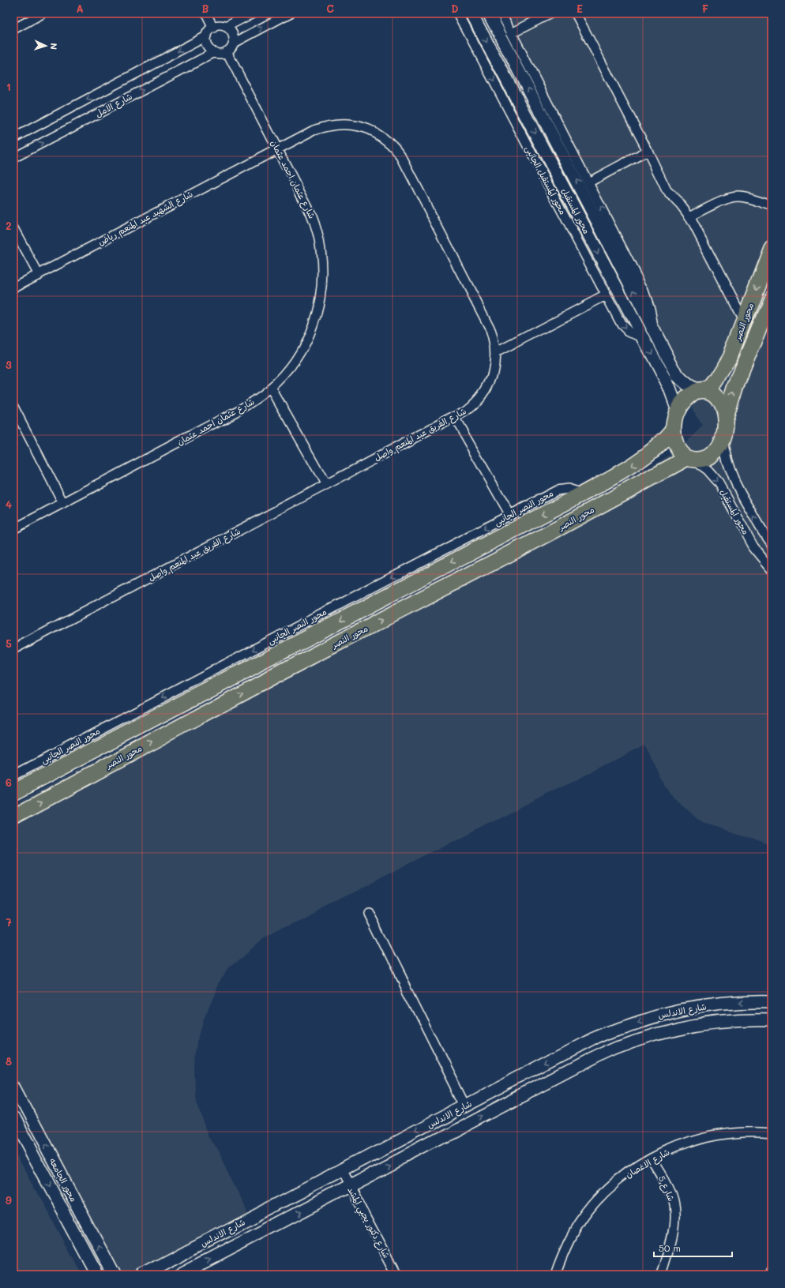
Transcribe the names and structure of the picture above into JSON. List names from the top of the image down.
{
  "streets": {
    "highway": ["محور النصر"],
    "street": [
      "شارع الامل",
      "شارع عثمان احمد عثمان",
      "محور المستقبل الجانبى",
      "محور المستقبل",
      "شارع الشهيد عبد المنعم رياض",
      "شارع الفريق عبد المنعم واصل",
      "محور النصر الجانبى",
      "شارع الاندلس",
      "شارع الاغصان",
      "محور الجامعه",
      "شارع 5",
      "شارع دكتور يحيي المشد"
    ]
  },
  "crossings": [
    ["شارع الامل", "شارع عثمان احمد عثمان"],
    ["شارع عثمان احمد عثمان", "شارع الشهيد عبد المنعم رياض"],
    ["شارع عثمان احمد عثمان", "شارع الفريق عبد المنعم واصل"],
    ["محور المستقبل الجانبى", "محور المستقبل"],
    ["محور المستقبل", "محور النصر"],
    ["شارع الشهيد عبد المنعم رياض", "شارع الفريق عبد المنعم واصل"],
    ["شارع الاندلس", "شارع دكتور يحيي المشد"],
    ["شارع الاغصان", "شارع 5"]
  ],
  "one_way": ["محور النصر الجانبى"],
  "scale_bar": "50 m",
  "north": "right",
  "grid": {
    "columns": [
      "A",
      "B",
      "C",
      "D",
      "E",
      "F"
    ],
    "rows": [
      "1",
      "2",
      "3",
      "4",
      "5",
      "6",
      "7",
      "8",
      "9"
    ]
  }
}
